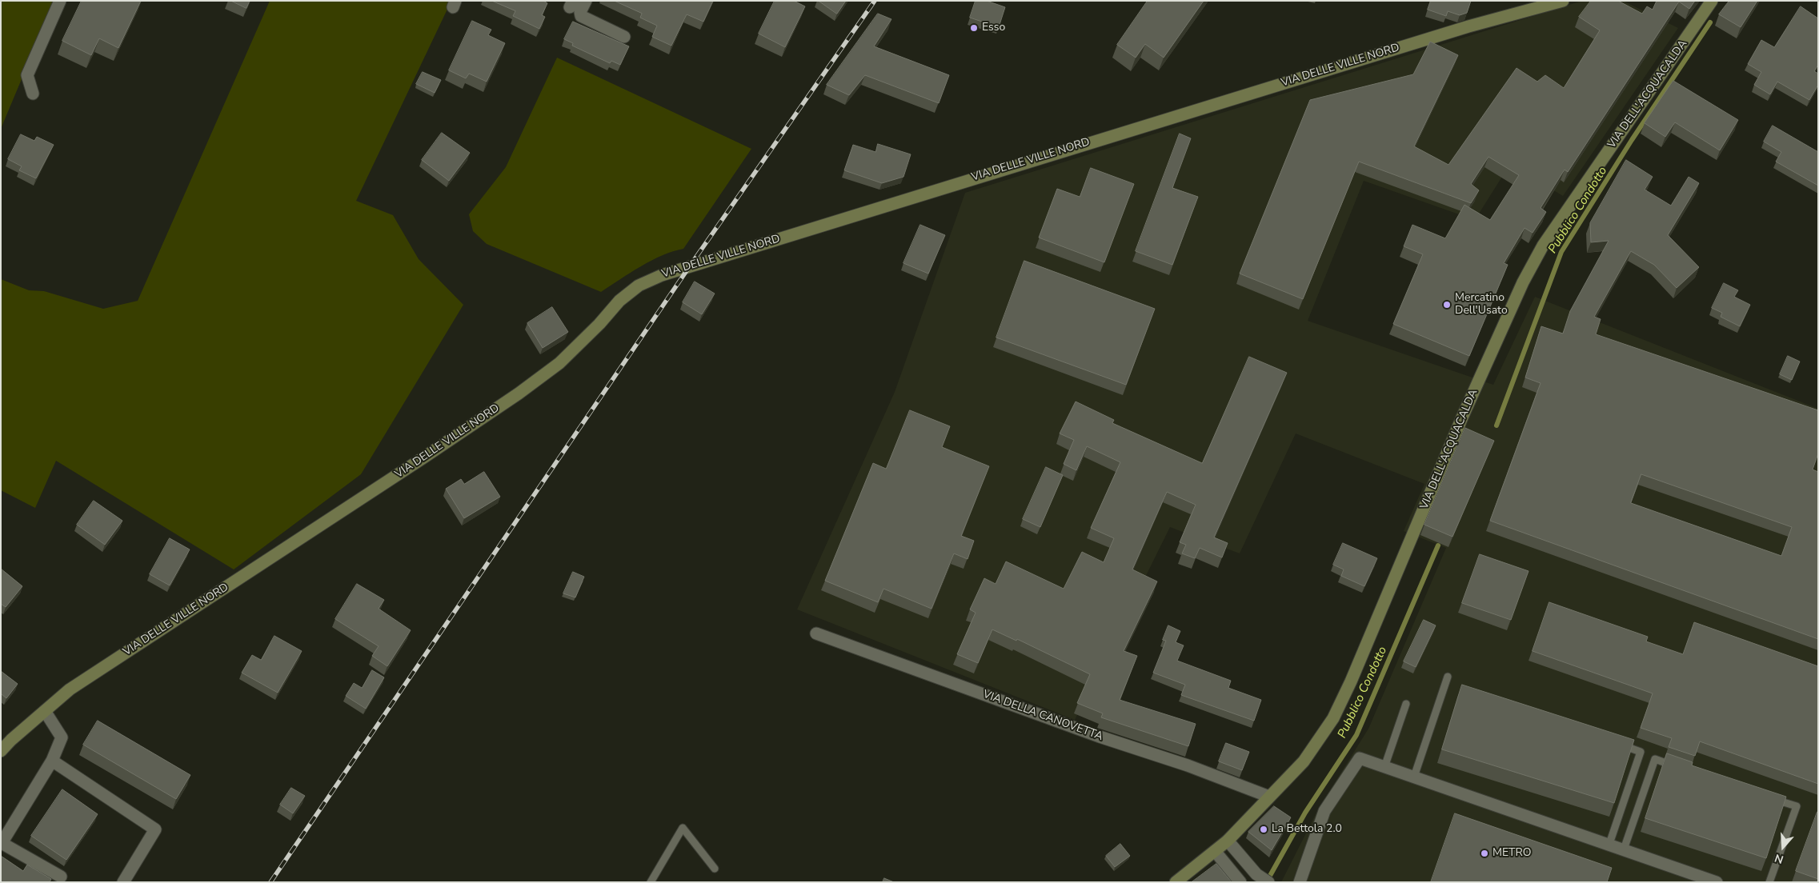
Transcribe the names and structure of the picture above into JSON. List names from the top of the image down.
{
  "streets": {
    "street": ["VIA DELLE VILLE NORD", "VIA DELL'ACQUACALDA", "VIA DELLA CANOVETTA"]
  },
  "crossings": [
    ["VIA DELL'ACQUACALDA", "VIA DELLA CANOVETTA"]
  ],
  "water": ["Pubblico Condotto"],
  "places": [
    "Esso",
    "Mercatino Dell'Usato",
    "La Bettola 2.0",
    "METRO"
  ],
  "north": "bottom"
}
